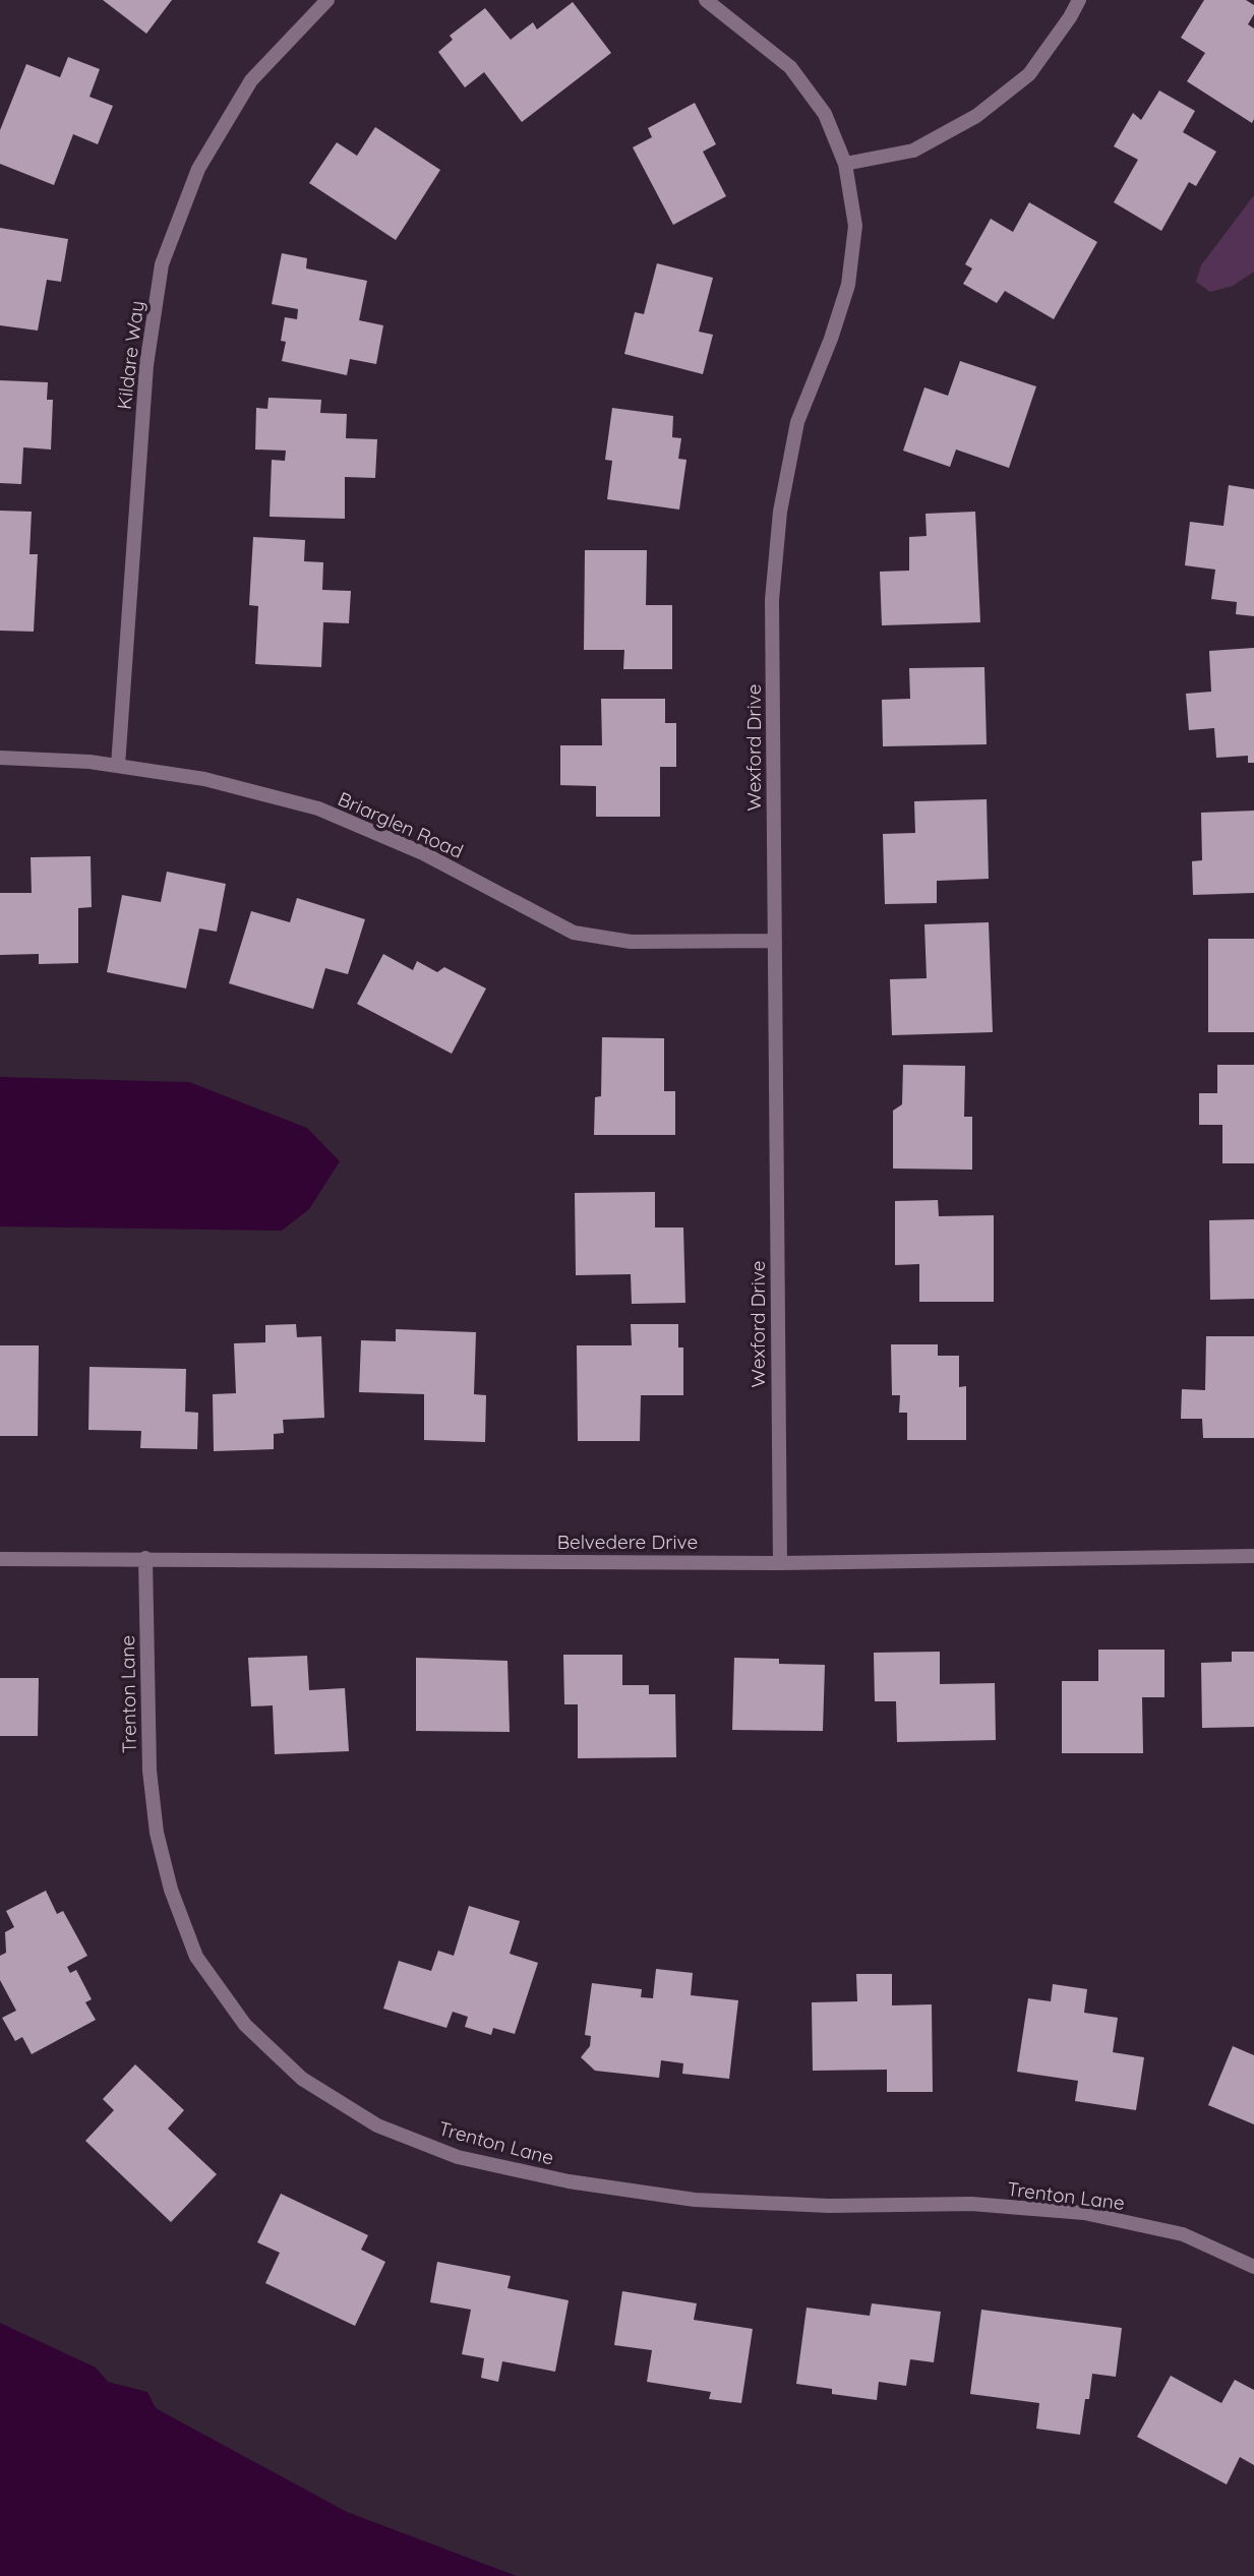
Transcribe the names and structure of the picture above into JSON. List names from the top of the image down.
{
  "streets": {
    "street": [
      "Kildare Way",
      "Wexford Drive",
      "Briarglen Road",
      "Belvedere Drive",
      "Trenton Lane"
    ]
  },
  "crossings": [
    ["Kildare Way", "Briarglen Road"],
    ["Wexford Drive", "Briarglen Road"],
    ["Wexford Drive", "Belvedere Drive"],
    ["Belvedere Drive", "Trenton Lane"]
  ]
}
